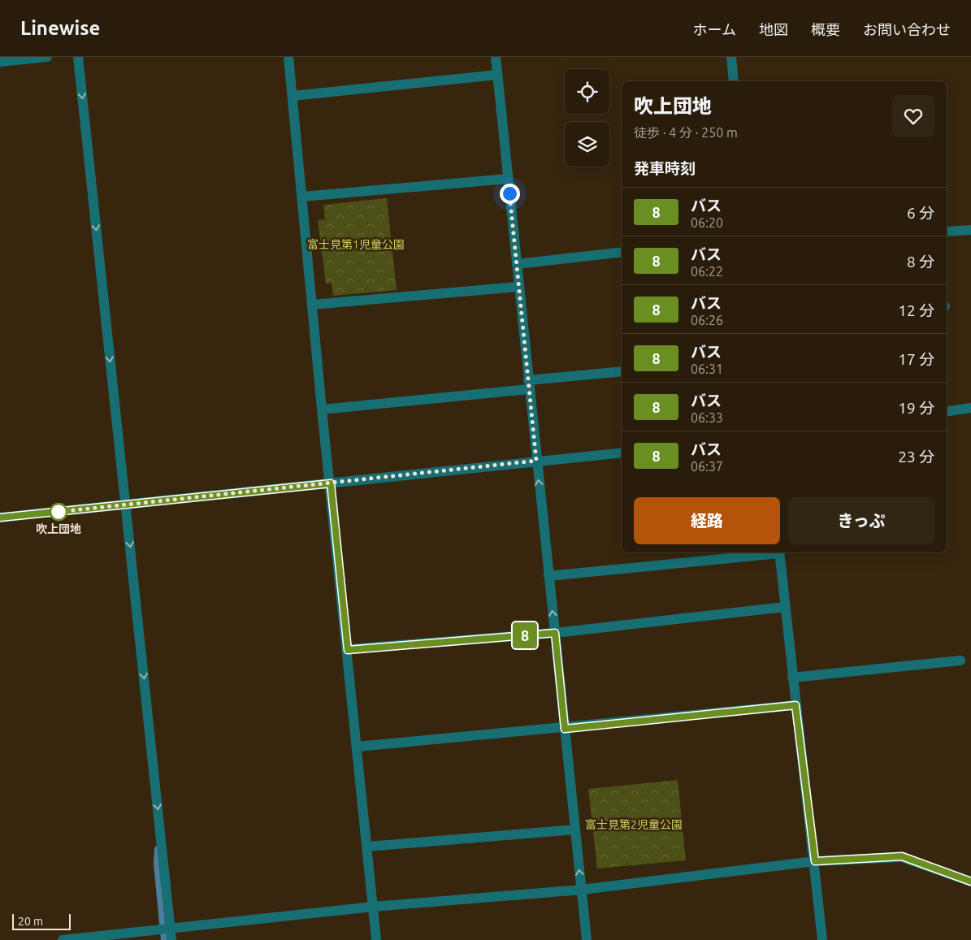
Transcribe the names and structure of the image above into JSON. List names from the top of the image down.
{
  "parks": ["富士見第1児童公園", "富士見第2児童公園"],
  "places": ["吹上団地"],
  "lines": ["bus line 8"],
  "scale_bar": "20 m",
  "page": {
    "header": "Linewise",
    "nav": [
      "ホーム",
      "地図",
      "概要",
      "お問い合わせ"
    ],
    "on_map": "8",
    "heading": [
      ["吹上団地", "徒歩 · 4 分 · 250 m"],
      "発車時刻"
    ],
    "list": [
      {
        "mark": "8",
        "name": "バス",
        "note": "06:20",
        "value": "6 分"
      },
      {
        "mark": "8",
        "name": "バス",
        "note": "06:22",
        "value": "8 分"
      },
      {
        "mark": "8",
        "name": "バス",
        "note": "06:26",
        "value": "12 分"
      },
      {
        "mark": "8",
        "name": "バス",
        "note": "06:31",
        "value": "17 分"
      },
      {
        "mark": "8",
        "name": "バス",
        "note": "06:33",
        "value": "19 分"
      },
      {
        "mark": "8",
        "name": "バス",
        "note": "06:37",
        "value": "23 分"
      }
    ],
    "buttons": ["経路", "きっぷ"],
    "scale": "20 m"
  }
}
